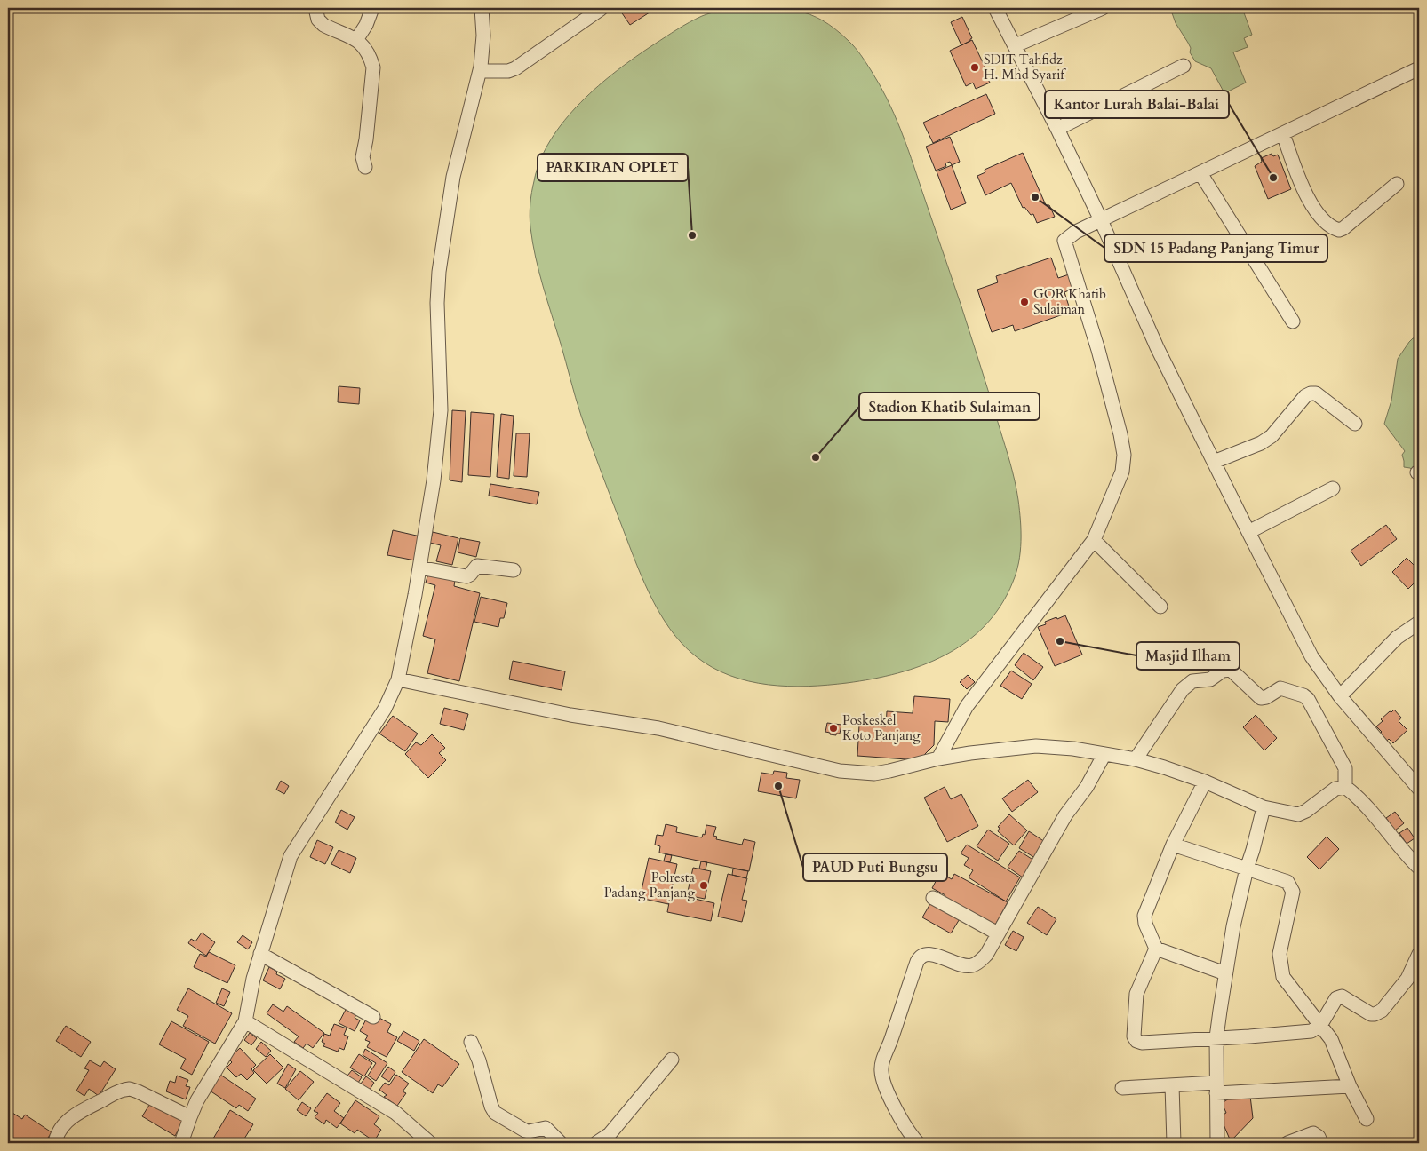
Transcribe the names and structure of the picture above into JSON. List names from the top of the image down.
{
  "places": [
    "SDIT Tahfidz H. Mhd Syarif",
    "Kantor Lurah Balai-Balai",
    "SDN 15 Padang Panjang Timur",
    "PARKIRAN OPLET",
    "GOR Khatib Sulaiman",
    "Stadion Khatib Sulaiman",
    "Masjid Ilham",
    "Poskeskel Koto Panjang",
    "PAUD Puti Bungsu",
    "Polresta Padang Panjang"
  ]
}
